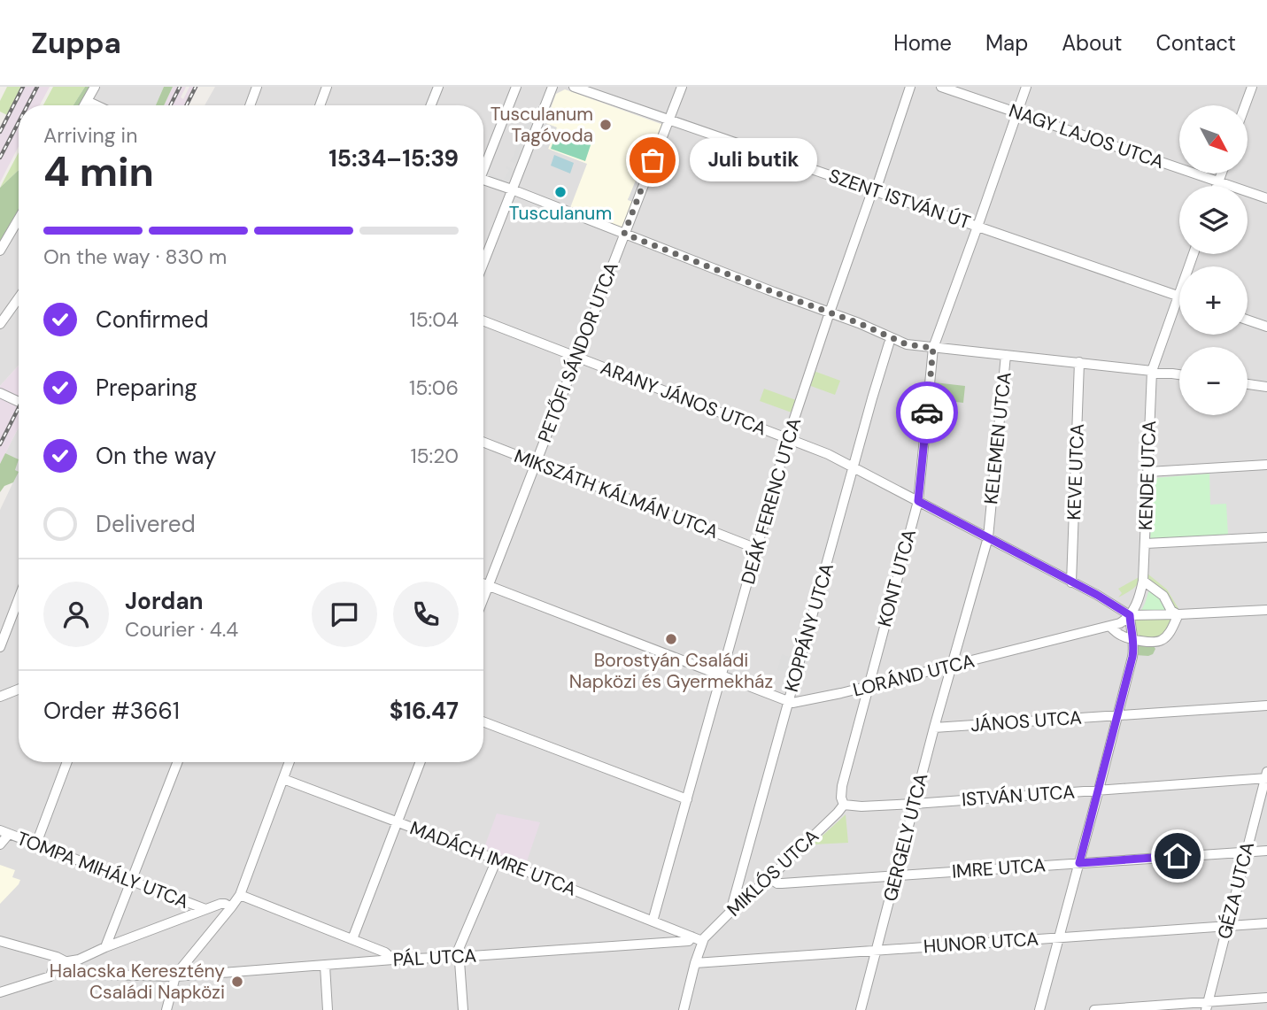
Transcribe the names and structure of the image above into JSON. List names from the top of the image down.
{
  "streets": {
    "street": [
      "NAGY LAJOS UTCA",
      "SZENT ISTVÁN ÚT",
      "PETŐFI SÁNDOR UTCA",
      "ARANY JÁNOS UTCA",
      "KELEMEN UTCA",
      "KEVE UTCA",
      "KENDE UTCA",
      "MIKSZÁTH KÁLMÁN UTCA",
      "DEÁK FERENC UTCA",
      "KONT UTCA",
      "KOPPÁNY UTCA",
      "LORÁND UTCA",
      "JÁNOS UTCA",
      "ISTVÁN UTCA",
      "GERGELY UTCA",
      "MADÁCH IMRE UTCA",
      "IMRE UTCA",
      "TOMPA MIHÁLY UTCA",
      "MIKLÓS UTCA",
      "GÉZA UTCA",
      "HUNOR UTCA",
      "PÁL UTCA"
    ]
  },
  "crossings": [
    ["NAGY LAJOS UTCA", "KONT UTCA"],
    ["SZENT ISTVÁN ÚT", "PETŐFI SÁNDOR UTCA"],
    ["SZENT ISTVÁN ÚT", "KENDE UTCA"],
    ["SZENT ISTVÁN ÚT", "DEÁK FERENC UTCA"],
    ["SZENT ISTVÁN ÚT", "KONT UTCA"],
    ["PETŐFI SÁNDOR UTCA", "ARANY JÁNOS UTCA"],
    ["PETŐFI SÁNDOR UTCA", "MIKSZÁTH KÁLMÁN UTCA"],
    ["PETŐFI SÁNDOR UTCA", "LORÁND UTCA"],
    ["ARANY JÁNOS UTCA", "KELEMEN UTCA"],
    ["ARANY JÁNOS UTCA", "KEVE UTCA"],
    ["ARANY JÁNOS UTCA", "KENDE UTCA"],
    ["ARANY JÁNOS UTCA", "DEÁK FERENC UTCA"],
    ["ARANY JÁNOS UTCA", "KONT UTCA"],
    ["ARANY JÁNOS UTCA", "KOPPÁNY UTCA"],
    ["ARANY JÁNOS UTCA", "LORÁND UTCA"],
    ["KELEMEN UTCA", "LORÁND UTCA"],
    ["KELEMEN UTCA", "GERGELY UTCA"],
    ["KENDE UTCA", "LORÁND UTCA"],
    ["MIKSZÁTH KÁLMÁN UTCA", "DEÁK FERENC UTCA"],
    ["DEÁK FERENC UTCA", "LORÁND UTCA"],
    ["DEÁK FERENC UTCA", "MADÁCH IMRE UTCA"],
    ["KONT UTCA", "LORÁND UTCA"],
    ["KONT UTCA", "ISTVÁN UTCA"],
    ["KONT UTCA", "MIKLÓS UTCA"],
    ["KOPPÁNY UTCA", "LORÁND UTCA"],
    ["KOPPÁNY UTCA", "MIKLÓS UTCA"],
    ["LORÁND UTCA", "GERGELY UTCA"],
    ["JÁNOS UTCA", "GERGELY UTCA"],
    ["ISTVÁN UTCA", "GERGELY UTCA"],
    ["ISTVÁN UTCA", "MIKLÓS UTCA"],
    ["ISTVÁN UTCA", "GÉZA UTCA"],
    ["GERGELY UTCA", "IMRE UTCA"],
    ["GERGELY UTCA", "HUNOR UTCA"],
    ["MADÁCH IMRE UTCA", "MIKLÓS UTCA"],
    ["MADÁCH IMRE UTCA", "PÁL UTCA"],
    ["IMRE UTCA", "MIKLÓS UTCA"],
    ["IMRE UTCA", "GÉZA UTCA"],
    ["GÉZA UTCA", "HUNOR UTCA"]
  ],
  "places": [
    "Tusculanum Tagóvoda",
    "Juli butik",
    "Tusculanum",
    "Borostyán Családi Napközi és Gyermekház",
    "Halacska Keresztény Családi Napközi"
  ],
  "north": "bottom right",
  "page": {
    "header": "Zuppa",
    "nav": [
      "Home",
      "Map",
      "About",
      "Contact"
    ],
    "map_buttons": ["+", "−"],
    "heading": ["4 min", "Arriving in", "15:34–15:39"],
    "panel": [
      "Jordan",
      "Courier · 4.4",
      "Order #3661",
      "$16.47"
    ],
    "bubble": "Juli butik",
    "bar": "On the way · 830 m",
    "list": [
      ["Confirmed", "15:04"],
      ["Preparing", "15:06"],
      ["On the way", "15:20"],
      "Delivered"
    ]
  }
}
